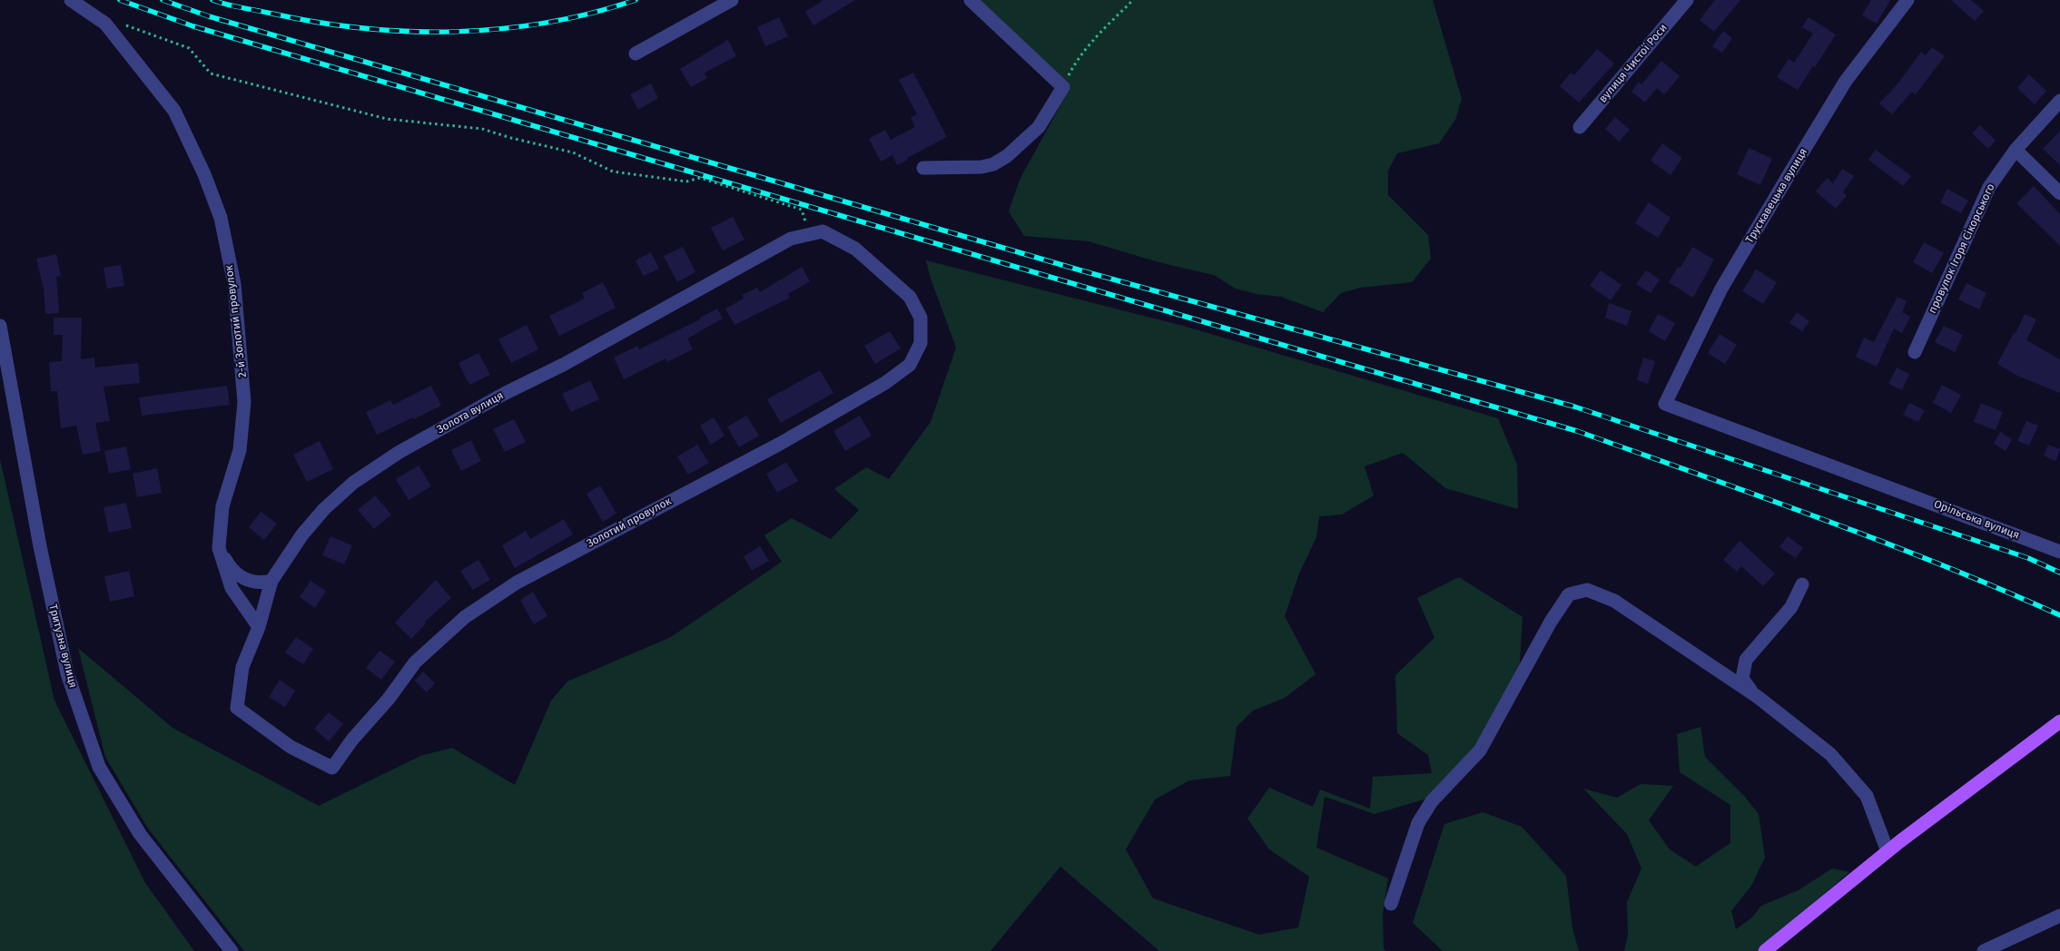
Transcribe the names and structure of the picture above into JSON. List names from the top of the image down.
{
  "streets": {
    "street": [
      "вулиця Чистої Роси",
      "Трускавецька вулиця",
      "провулок Ігоря Сікорського",
      "2-й Золотий провулок",
      "Золота вулиця",
      "Орільська вулиця",
      "Золотий провулок",
      "Тритузна вулиця"
    ]
  },
  "crossings": [
    ["Трускавецька вулиця", "Орільська вулиця"],
    ["2-й Золотий провулок", "Золота вулиця"],
    ["Золота вулиця", "Золотий провулок"]
  ]
}
